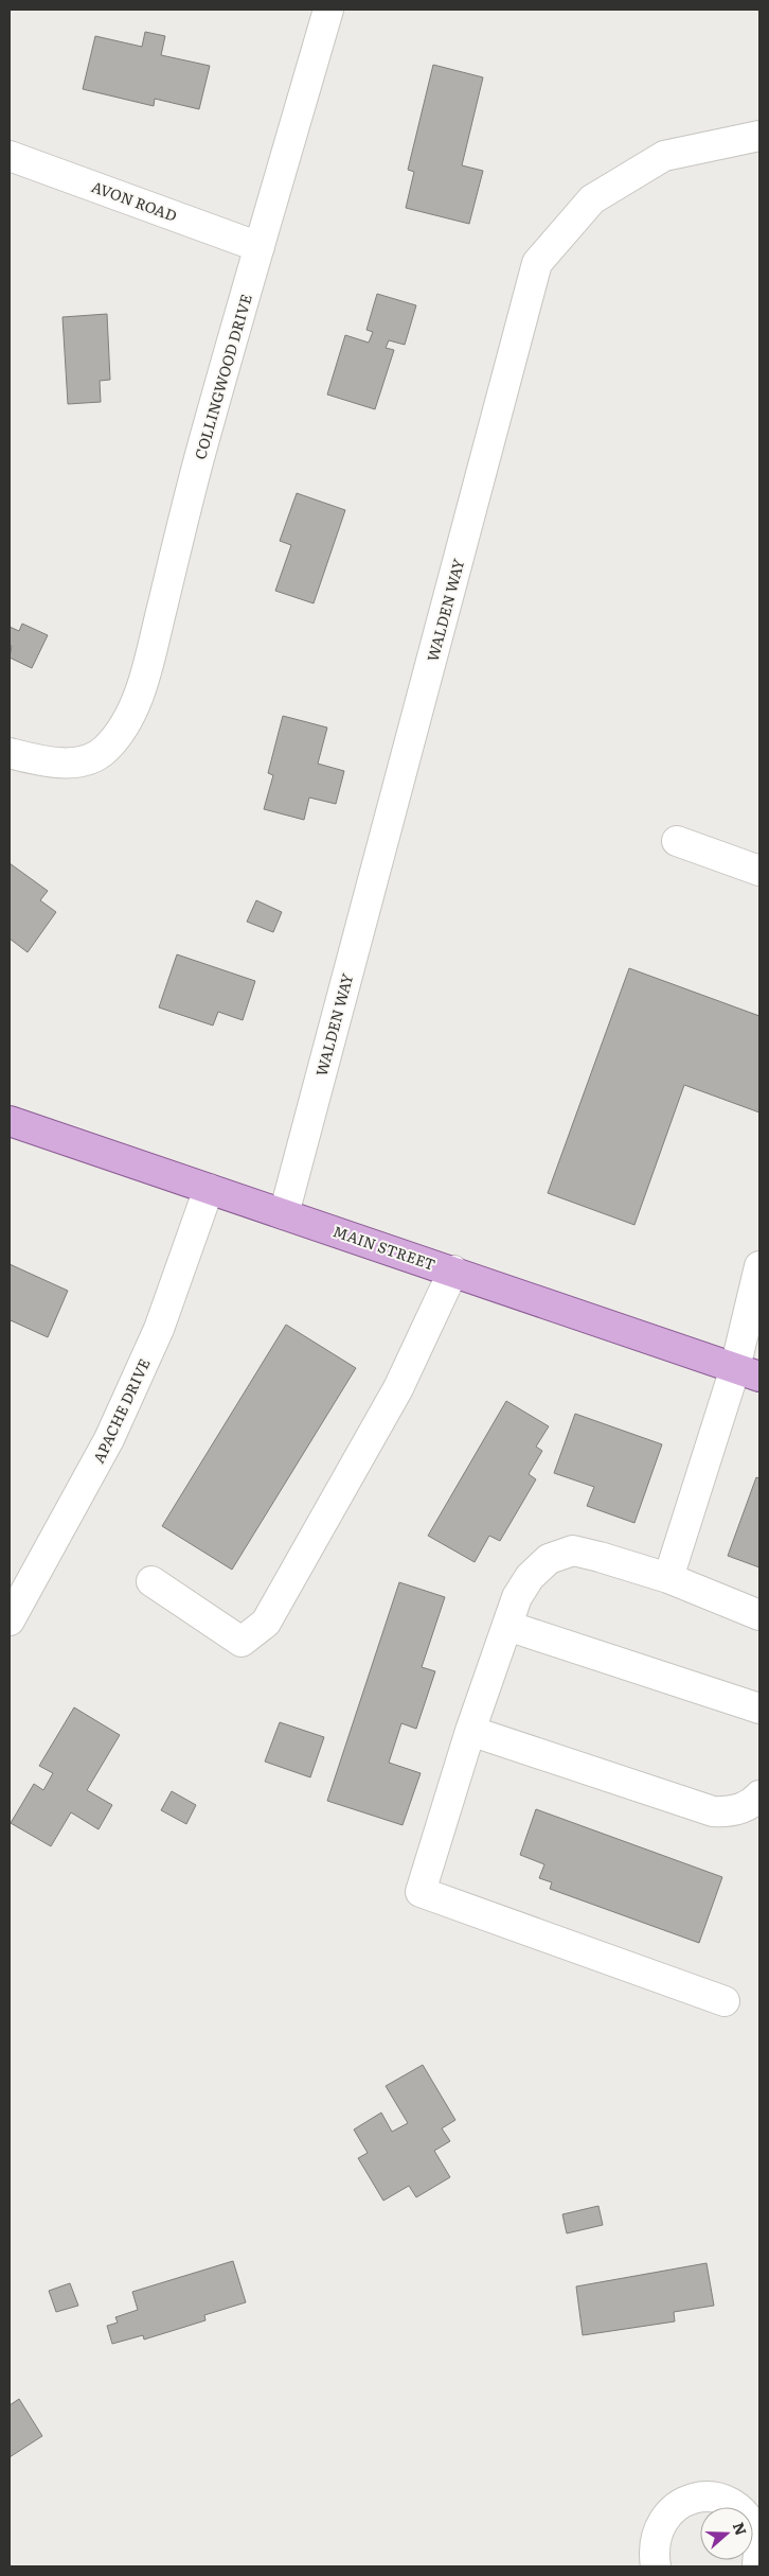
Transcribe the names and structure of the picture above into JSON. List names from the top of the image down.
{
  "streets": {
    "main road": ["MAIN STREET"],
    "street": [
      "AVON ROAD",
      "COLLINGWOOD DRIVE",
      "WALDEN WAY",
      "APACHE DRIVE"
    ]
  },
  "crossings": [
    ["AVON ROAD", "COLLINGWOOD DRIVE"],
    ["WALDEN WAY", "MAIN STREET"],
    ["MAIN STREET", "APACHE DRIVE"]
  ],
  "north": "right"
}
